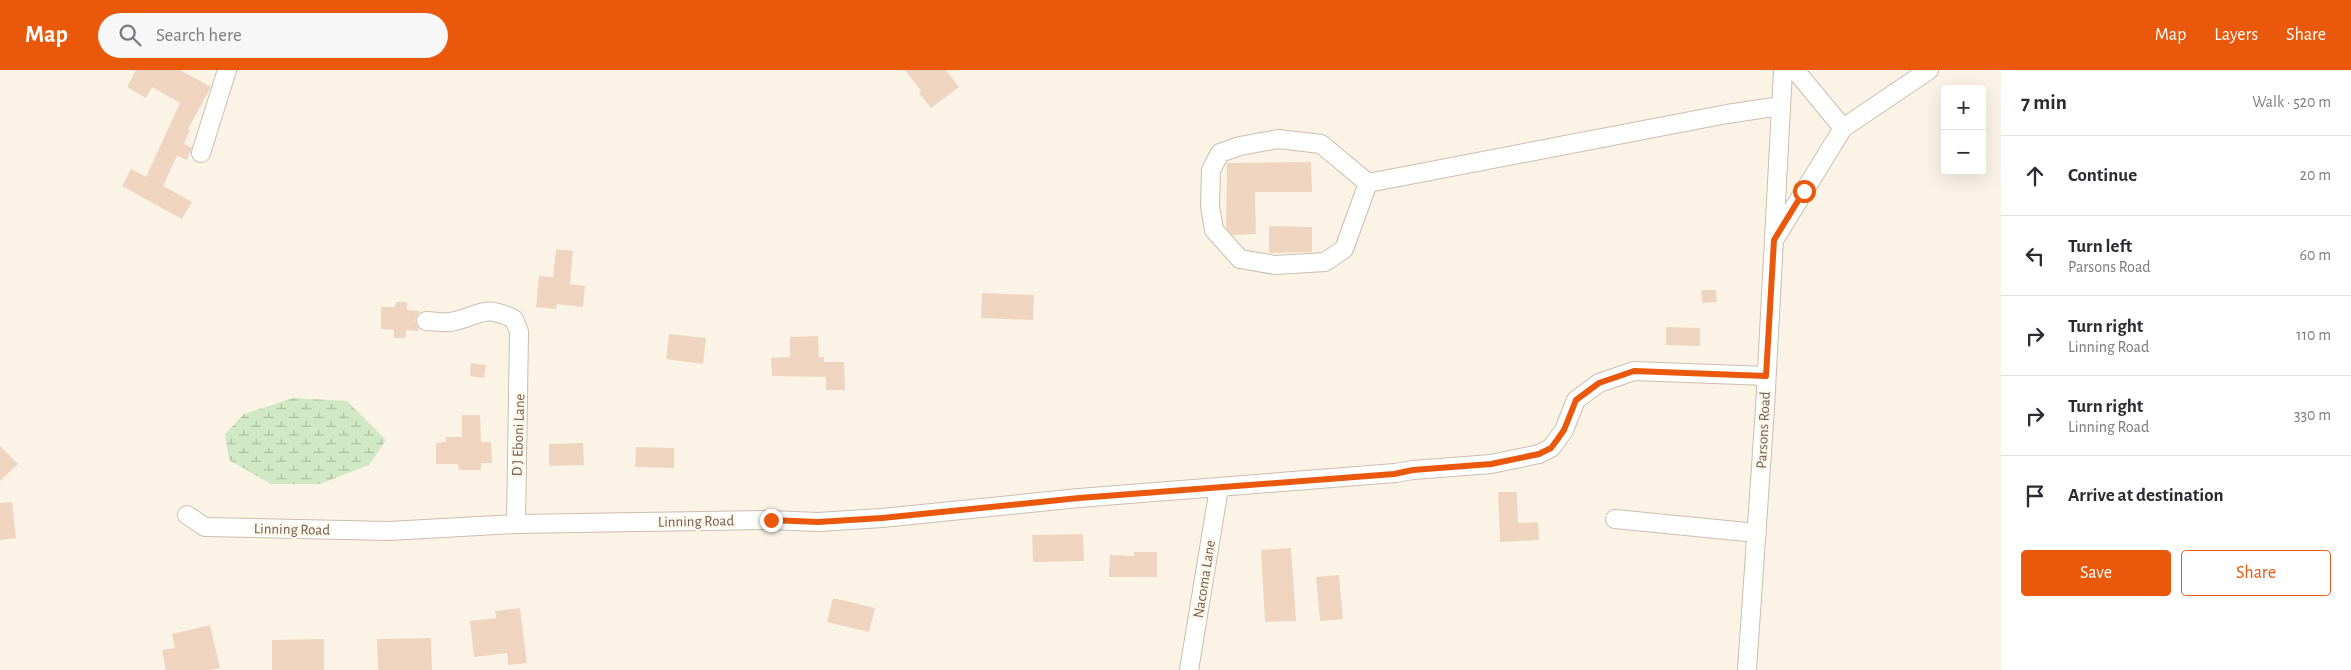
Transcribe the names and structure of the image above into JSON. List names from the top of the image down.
{
  "streets": {
    "street": [
      "Parsons Road",
      "D J Eboni Lane",
      "Linning Road",
      "Nacoma Lane"
    ]
  },
  "crossings": [
    ["Parsons Road", "Linning Road"],
    ["D J Eboni Lane", "Linning Road"],
    ["Linning Road", "Nacoma Lane"]
  ],
  "page": {
    "header": "Map",
    "search": "Search here",
    "nav": ["Map", "Layers", "Share"],
    "heading": ["7 min", "Walk · 520 m"],
    "map_buttons": ["+", "−"],
    "list": [
      ["Continue", "20 m"],
      ["Turn left", "Parsons Road", "60 m"],
      ["Turn right", "Linning Road", "110 m"],
      ["Turn right", "Linning Road", "330 m"],
      "Arrive at destination"
    ],
    "buttons": ["Save", "Share"]
  }
}
